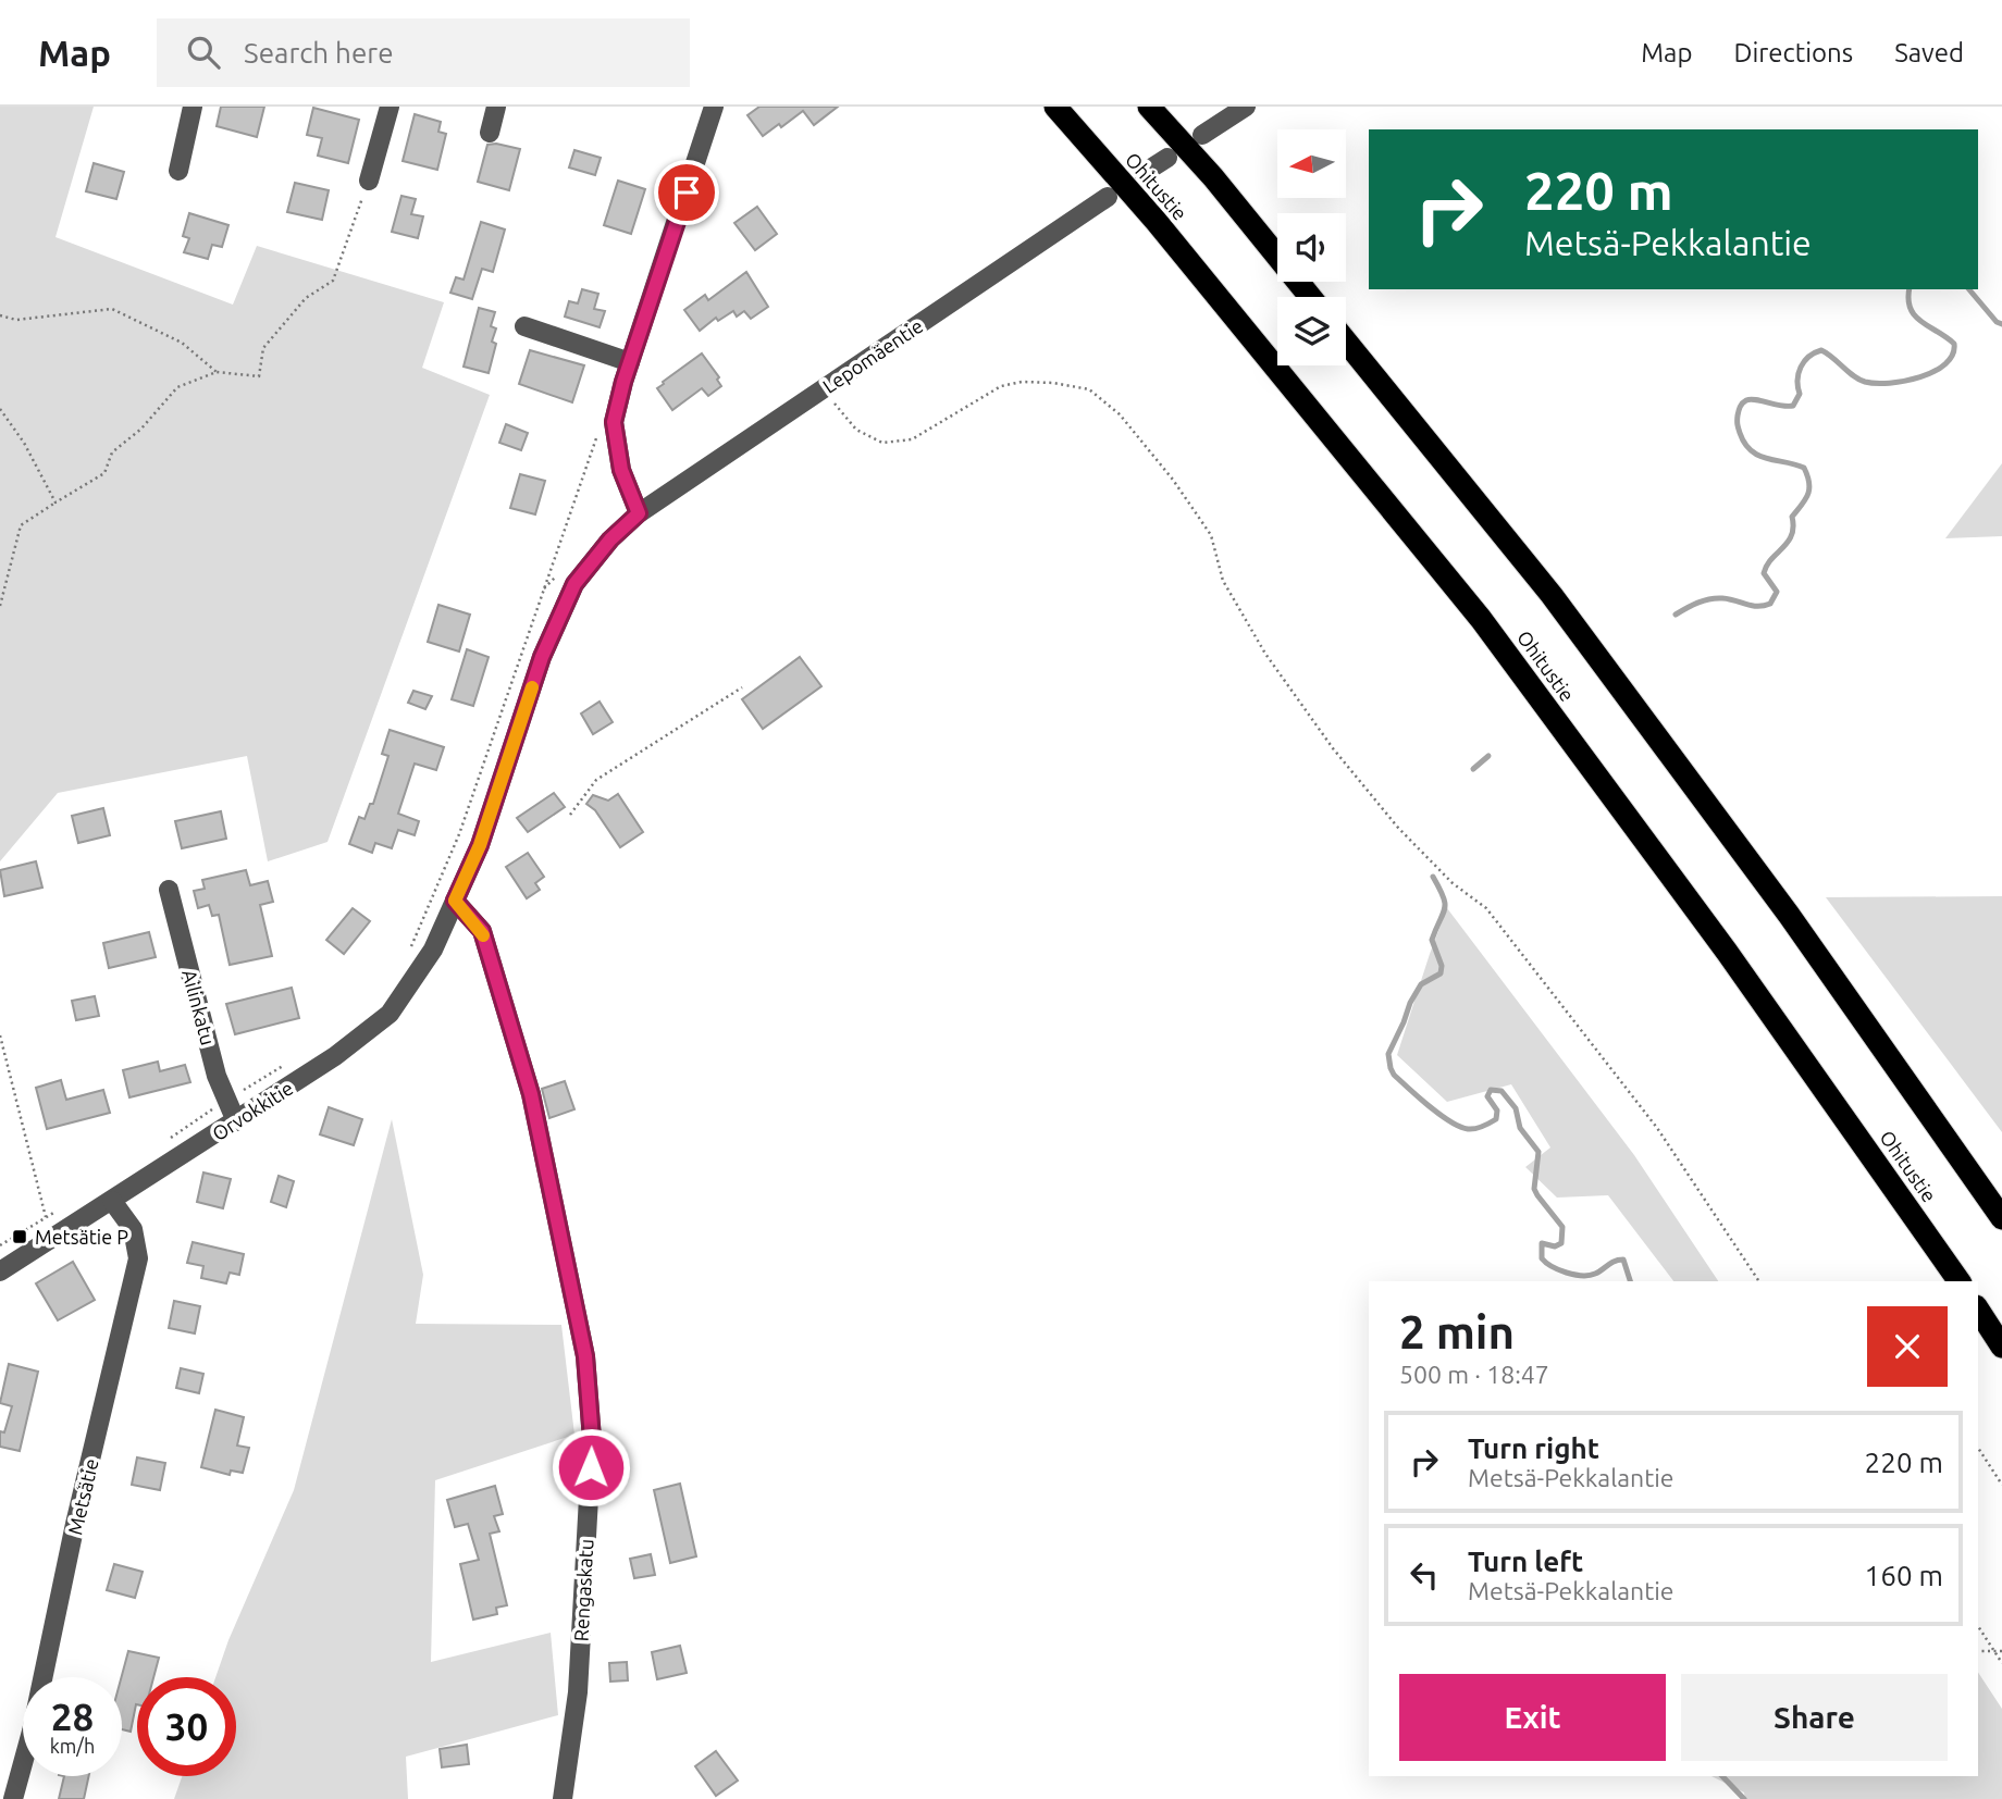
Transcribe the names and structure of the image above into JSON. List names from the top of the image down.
{
  "streets": {
    "highway": ["Ohitustie"],
    "street": [
      "Lepomäentie",
      "Ailinkatu",
      "Orvokkitie",
      "Metsätie",
      "Rengaskatu"
    ]
  },
  "crossings": [
    ["Lepomäentie", "Orvokkitie"],
    ["Lepomäentie", "Rengaskatu"],
    ["Ailinkatu", "Orvokkitie"],
    ["Orvokkitie", "Metsätie"],
    ["Orvokkitie", "Rengaskatu"]
  ],
  "places": {
    "transit": ["Metsätie P"]
  },
  "north": "left",
  "page": {
    "header": "Map",
    "search": "Search here",
    "nav": ["Map", "Directions", "Saved"],
    "turn": ["220 m", "Metsä-Pekkalantie"],
    "heading": ["2 min", "500 m · 18:47"],
    "list": [
      {
        "name": "Turn right",
        "note": "Metsä-Pekkalantie",
        "value": "220 m"
      },
      {
        "name": "Turn left",
        "note": "Metsä-Pekkalantie",
        "value": "160 m"
      }
    ],
    "buttons": ["Exit", "Share"],
    "speed": "28 km/h",
    "limit": "30"
  }
}
